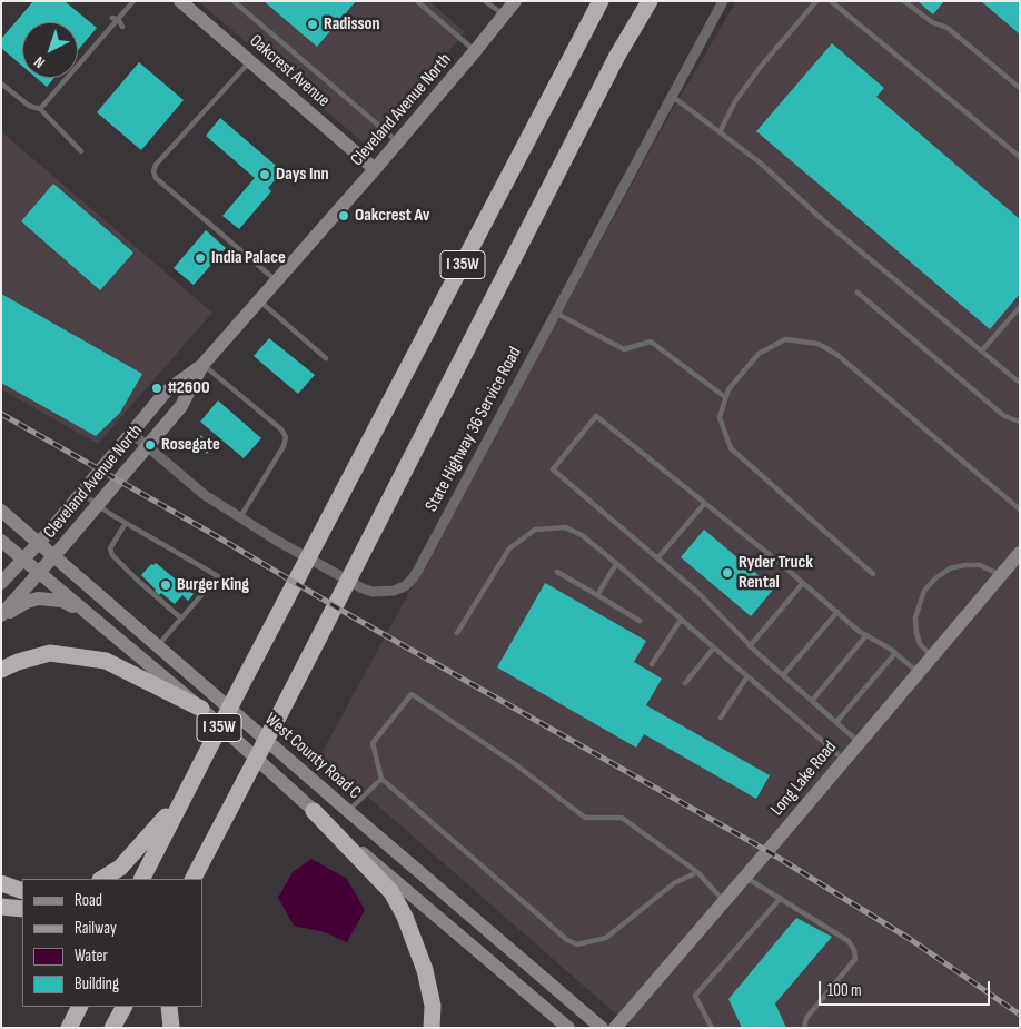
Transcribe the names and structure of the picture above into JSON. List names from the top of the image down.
{
  "streets": {
    "highway": ["I 35W"],
    "street": [
      "Oakcrest Avenue",
      "Cleveland Avenue North",
      "State Highway 36 Service Road",
      "West County Road C",
      "Long Lake Road"
    ]
  },
  "crossings": [
    ["Oakcrest Avenue", "Cleveland Avenue North"],
    ["Cleveland Avenue North", "State Highway 36 Service Road"],
    ["Cleveland Avenue North", "West County Road C"]
  ],
  "places": [
    "Radisson",
    "Days Inn",
    "Oakcrest Av",
    "India Palace",
    "#2600",
    "Rosegate",
    "Ryder Truck Rental",
    "Burger King"
  ],
  "legend": [
    "Road",
    "Railway",
    "Water",
    "Building"
  ],
  "scale_bar": "100 m",
  "north": "bottom left"
}
